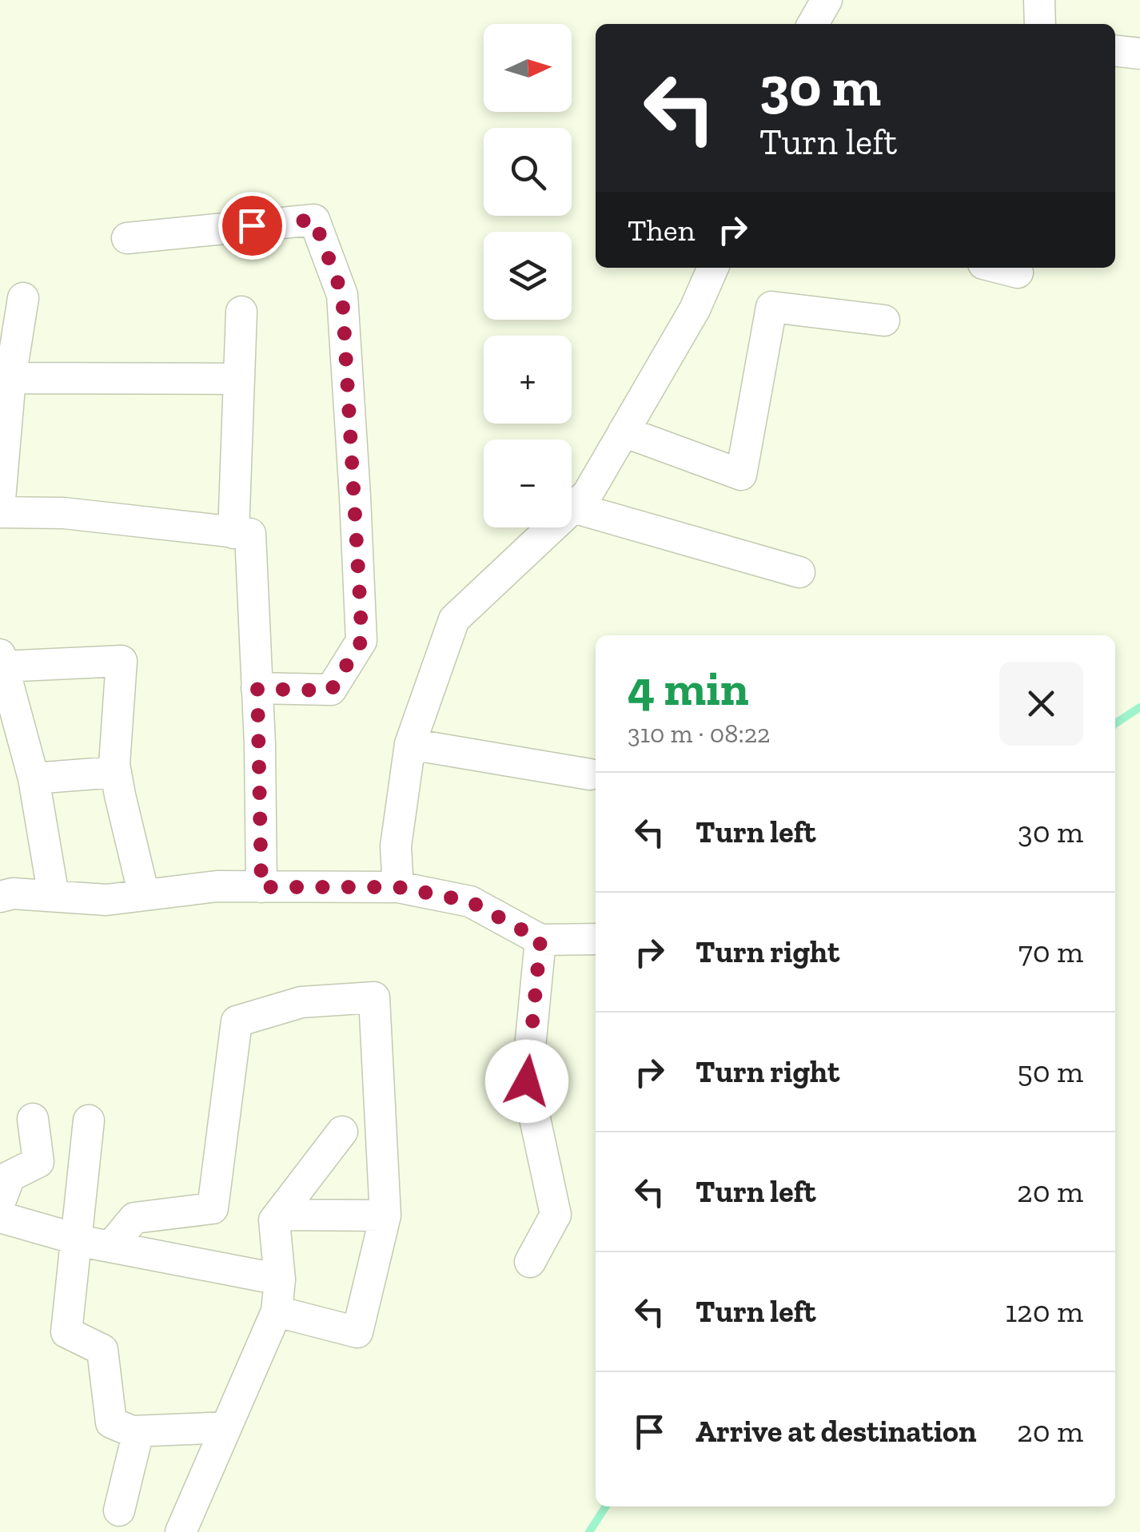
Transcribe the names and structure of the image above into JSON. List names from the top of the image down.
{
  "north": "right",
  "page": {
    "map_buttons": ["+", "−"],
    "turn": ["30 m", "Turn left"],
    "then": "Then",
    "heading": ["4 min", "310 m · 08:22"],
    "list": [
      {
        "name": "Turn left",
        "value": "30 m"
      },
      {
        "name": "Turn right",
        "value": "70 m"
      },
      {
        "name": "Turn right",
        "value": "50 m"
      },
      {
        "name": "Turn left",
        "value": "20 m"
      },
      {
        "name": "Turn left",
        "value": "120 m"
      },
      {
        "name": "Arrive at destination",
        "value": "20 m"
      }
    ]
  }
}
